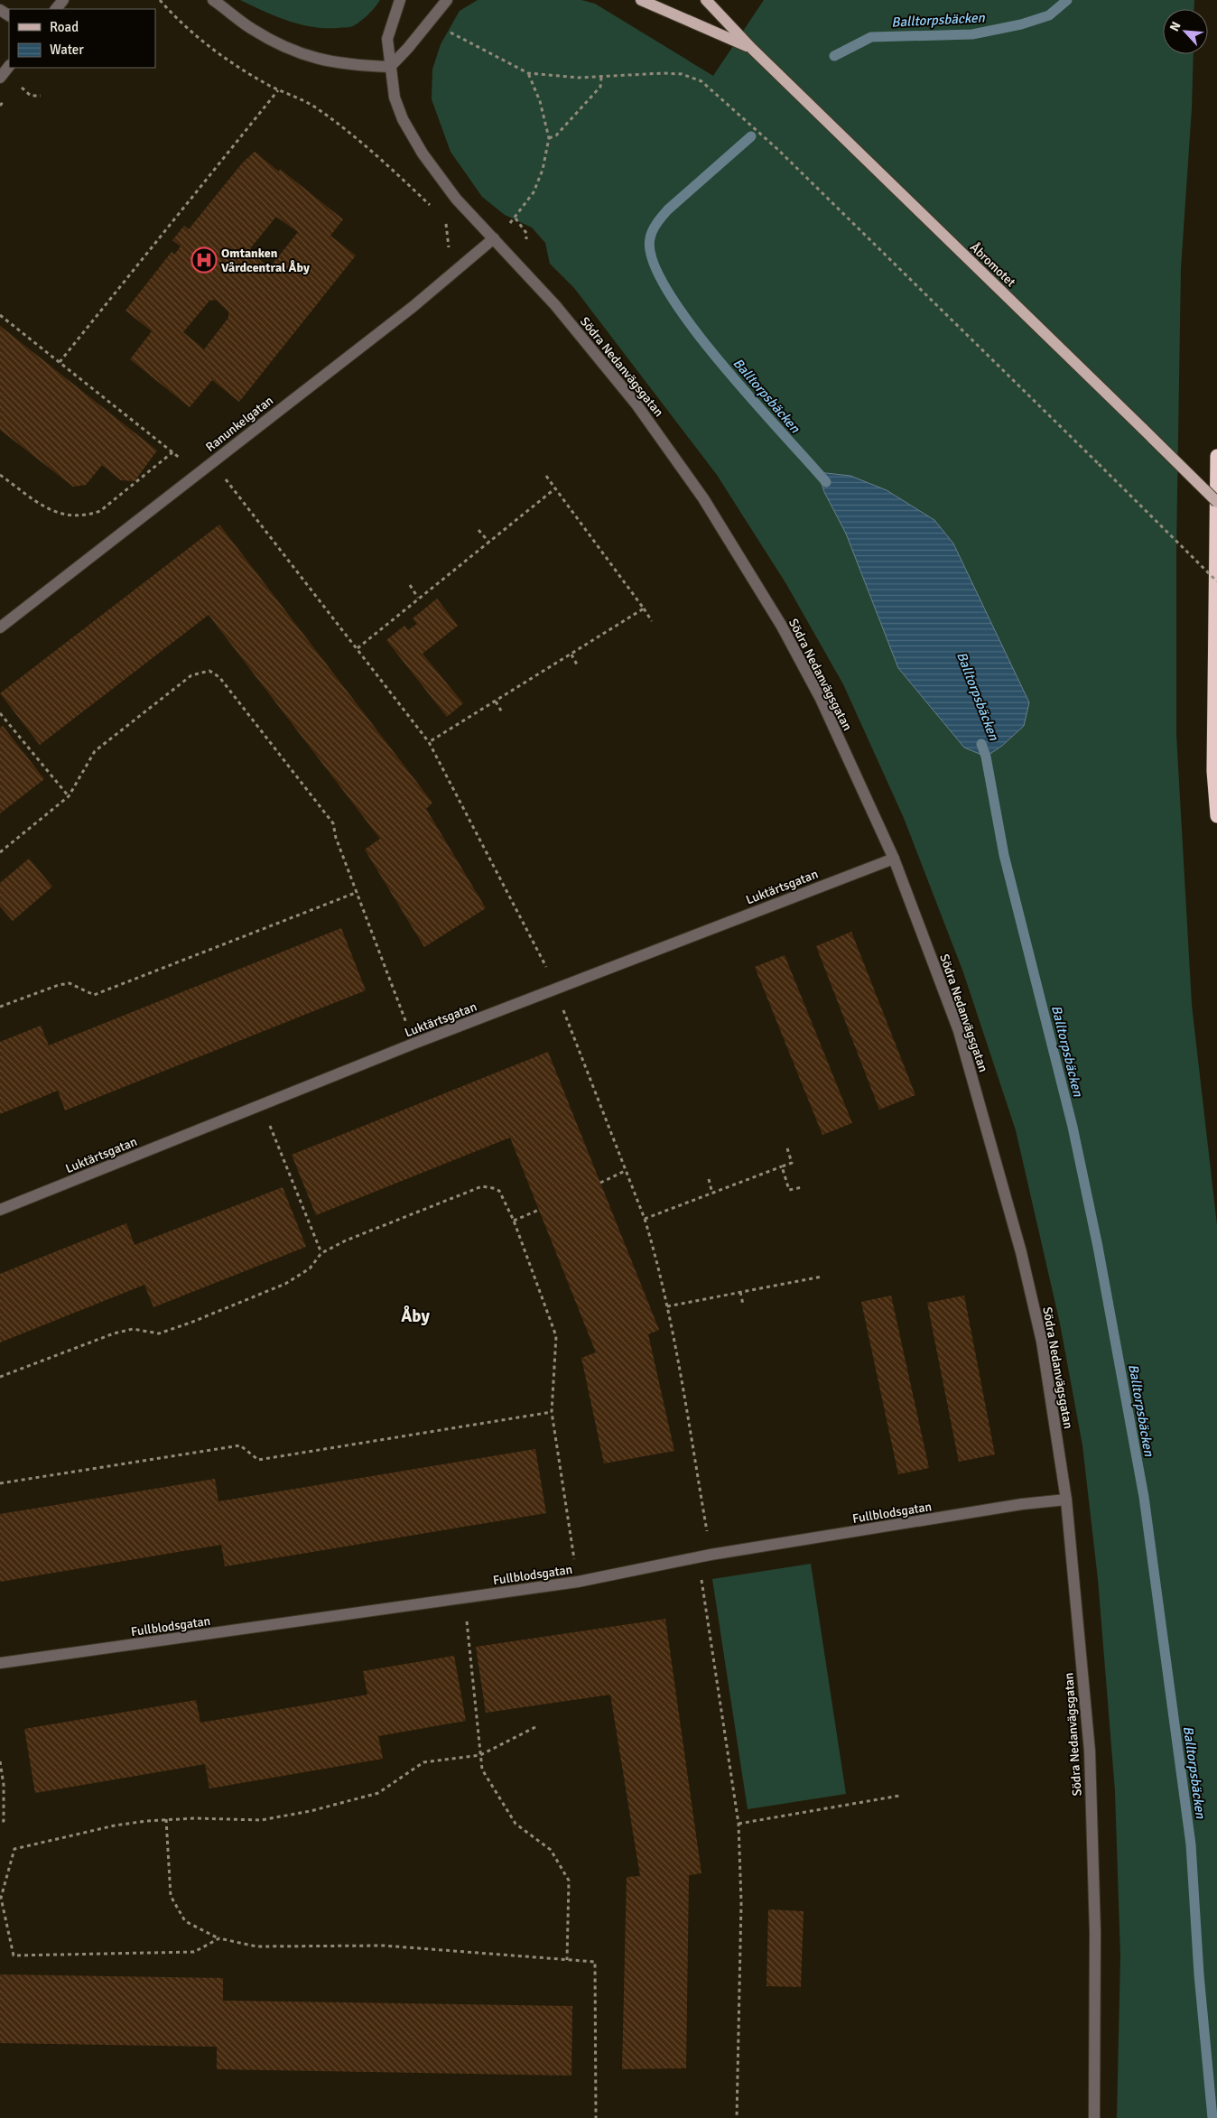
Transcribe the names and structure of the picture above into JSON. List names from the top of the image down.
{
  "streets": {
    "main road": ["Åbromotet"],
    "street": [
      "Södra Nedanvägsgatan",
      "Ranunkelgatan",
      "Luktärtsgatan",
      "Fullblodsgatan"
    ]
  },
  "crossings": [
    ["Södra Nedanvägsgatan", "Ranunkelgatan"],
    ["Södra Nedanvägsgatan", "Luktärtsgatan"],
    ["Södra Nedanvägsgatan", "Fullblodsgatan"]
  ],
  "districts": ["Åby"],
  "water": ["Balltorpsbäcken"],
  "places": {
    "hospital": ["Omtanken Vårdcentral Åby"]
  },
  "legend": ["Road", "Water"],
  "north": "top left"
}
